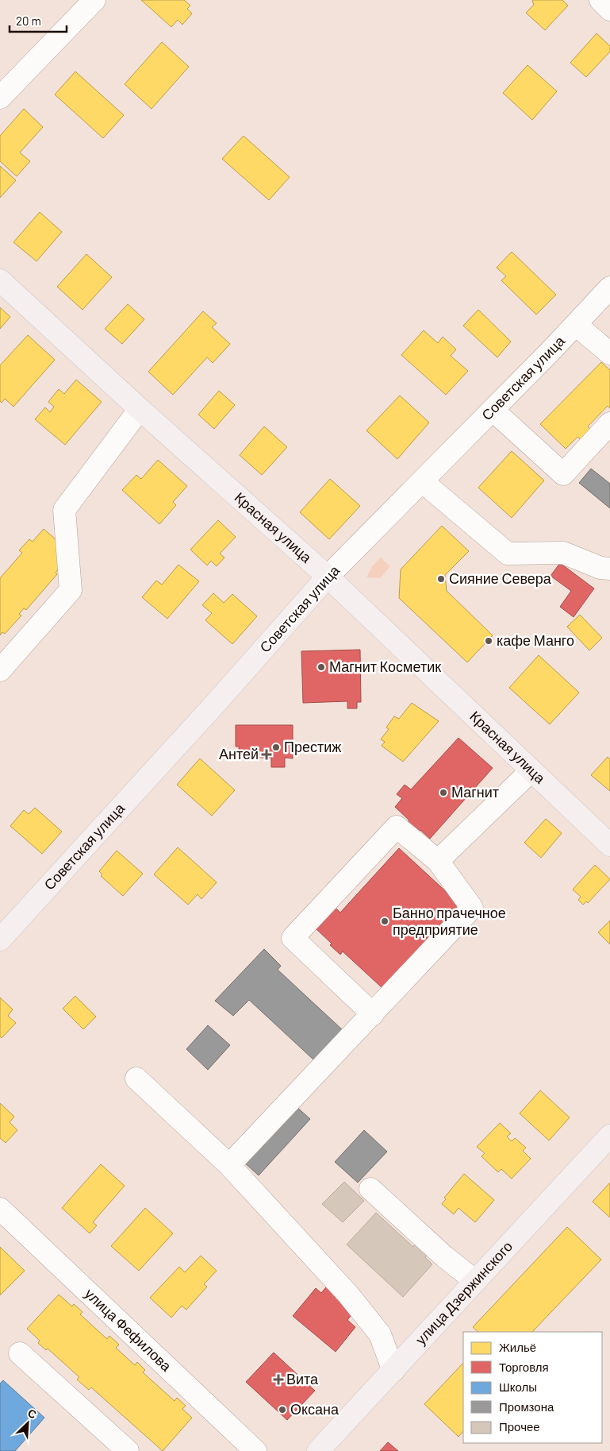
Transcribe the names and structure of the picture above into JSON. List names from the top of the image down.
{
  "streets": {
    "main road": ["Советская улица", "Красная улица", "улица Дзержинского"],
    "street": ["улица Фефилова"]
  },
  "crossings": [
    ["Советская улица", "Красная улица"]
  ],
  "places": {
    "other": [
      "Сияние Севера",
      "кафе Манго",
      "Магнит Косметик",
      "Престиж",
      "Магнит",
      "Банно прачечное предприятие",
      "Оксана"
    ],
    "health": ["Антей", "Вита"]
  },
  "legend": [
    "Жильё",
    "Торговля",
    "Школы",
    "Промзона",
    "Прочее"
  ],
  "scale_bar": "20 m",
  "north": "top right"
}
